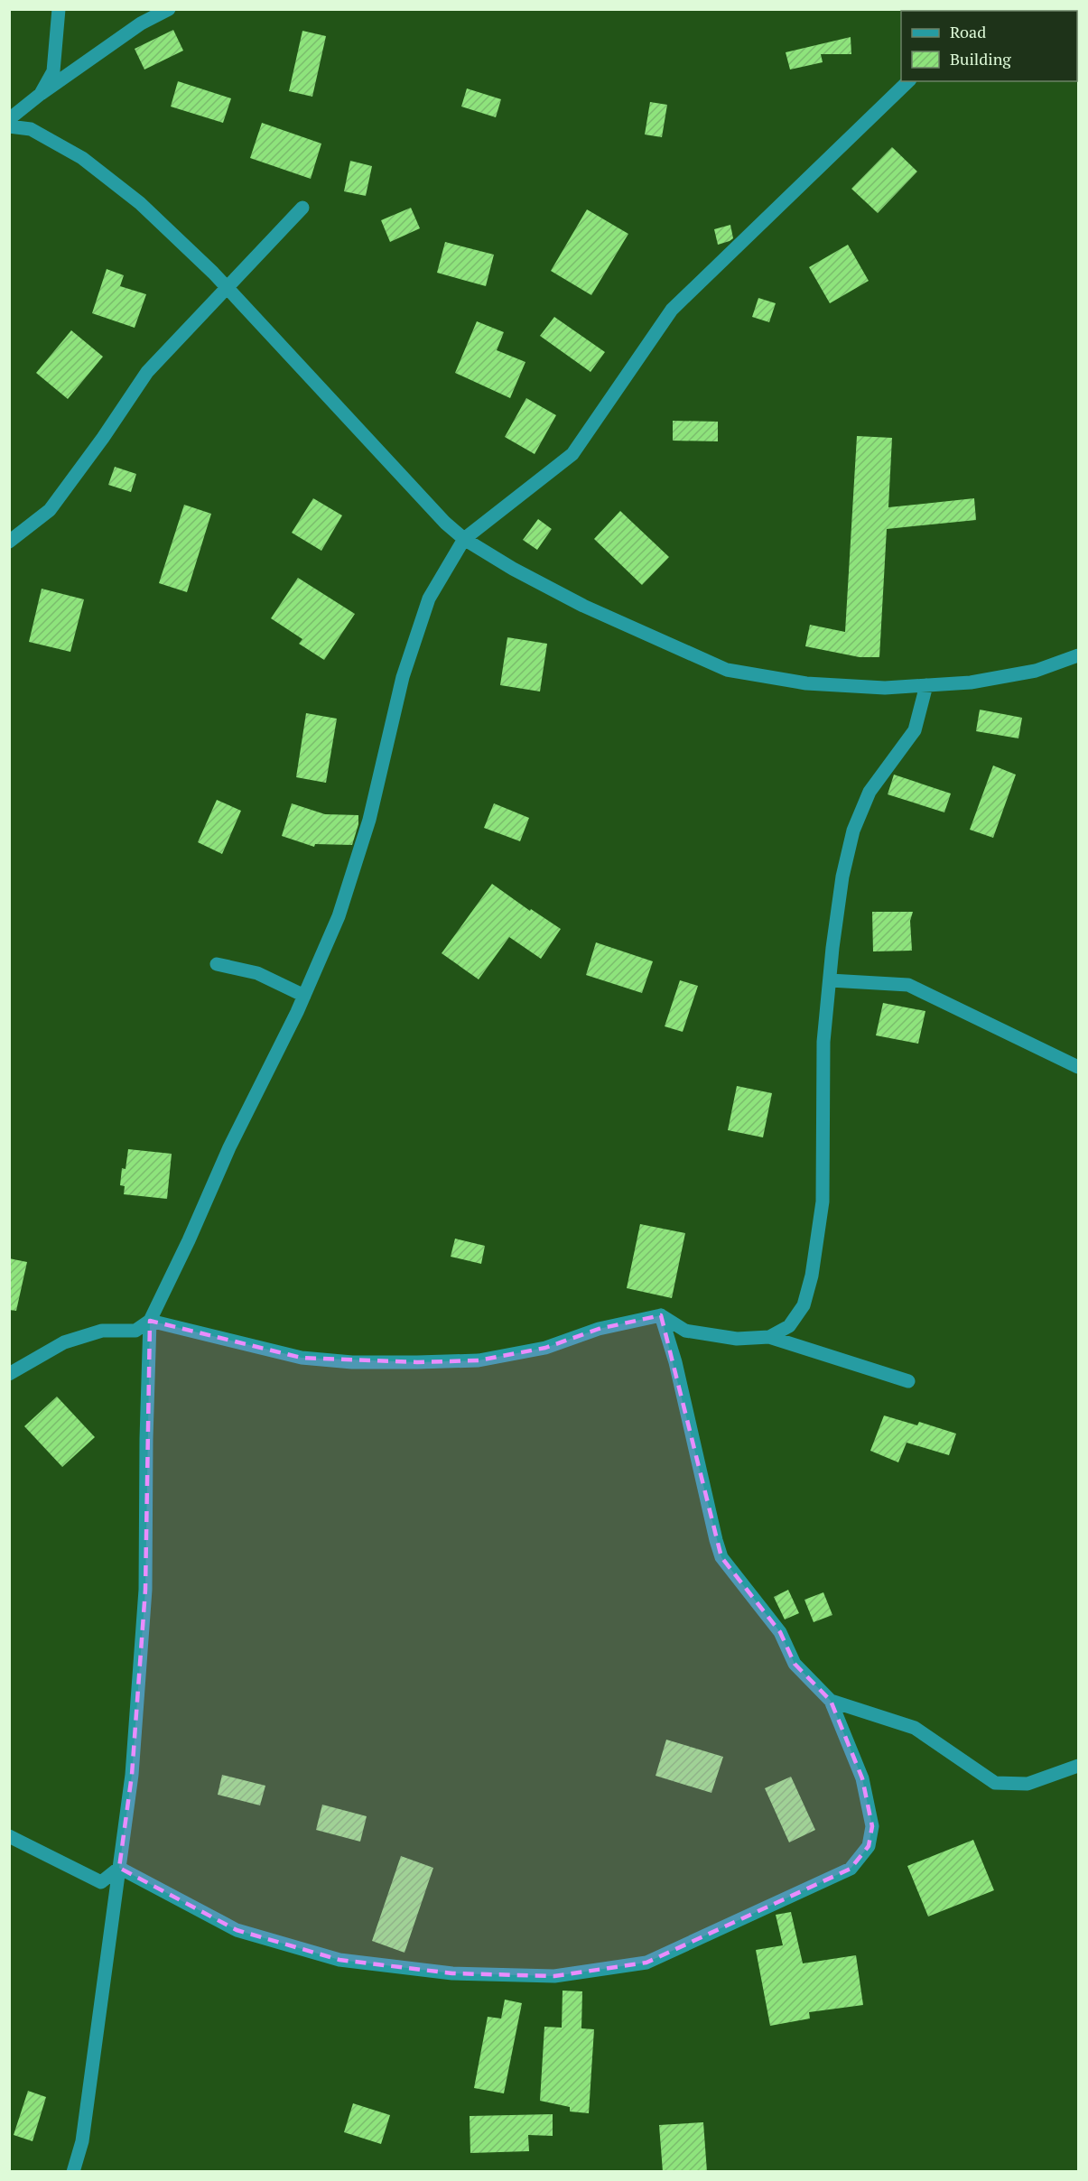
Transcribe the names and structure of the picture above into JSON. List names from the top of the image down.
{
  "legend": ["Road", "Building"]
}
